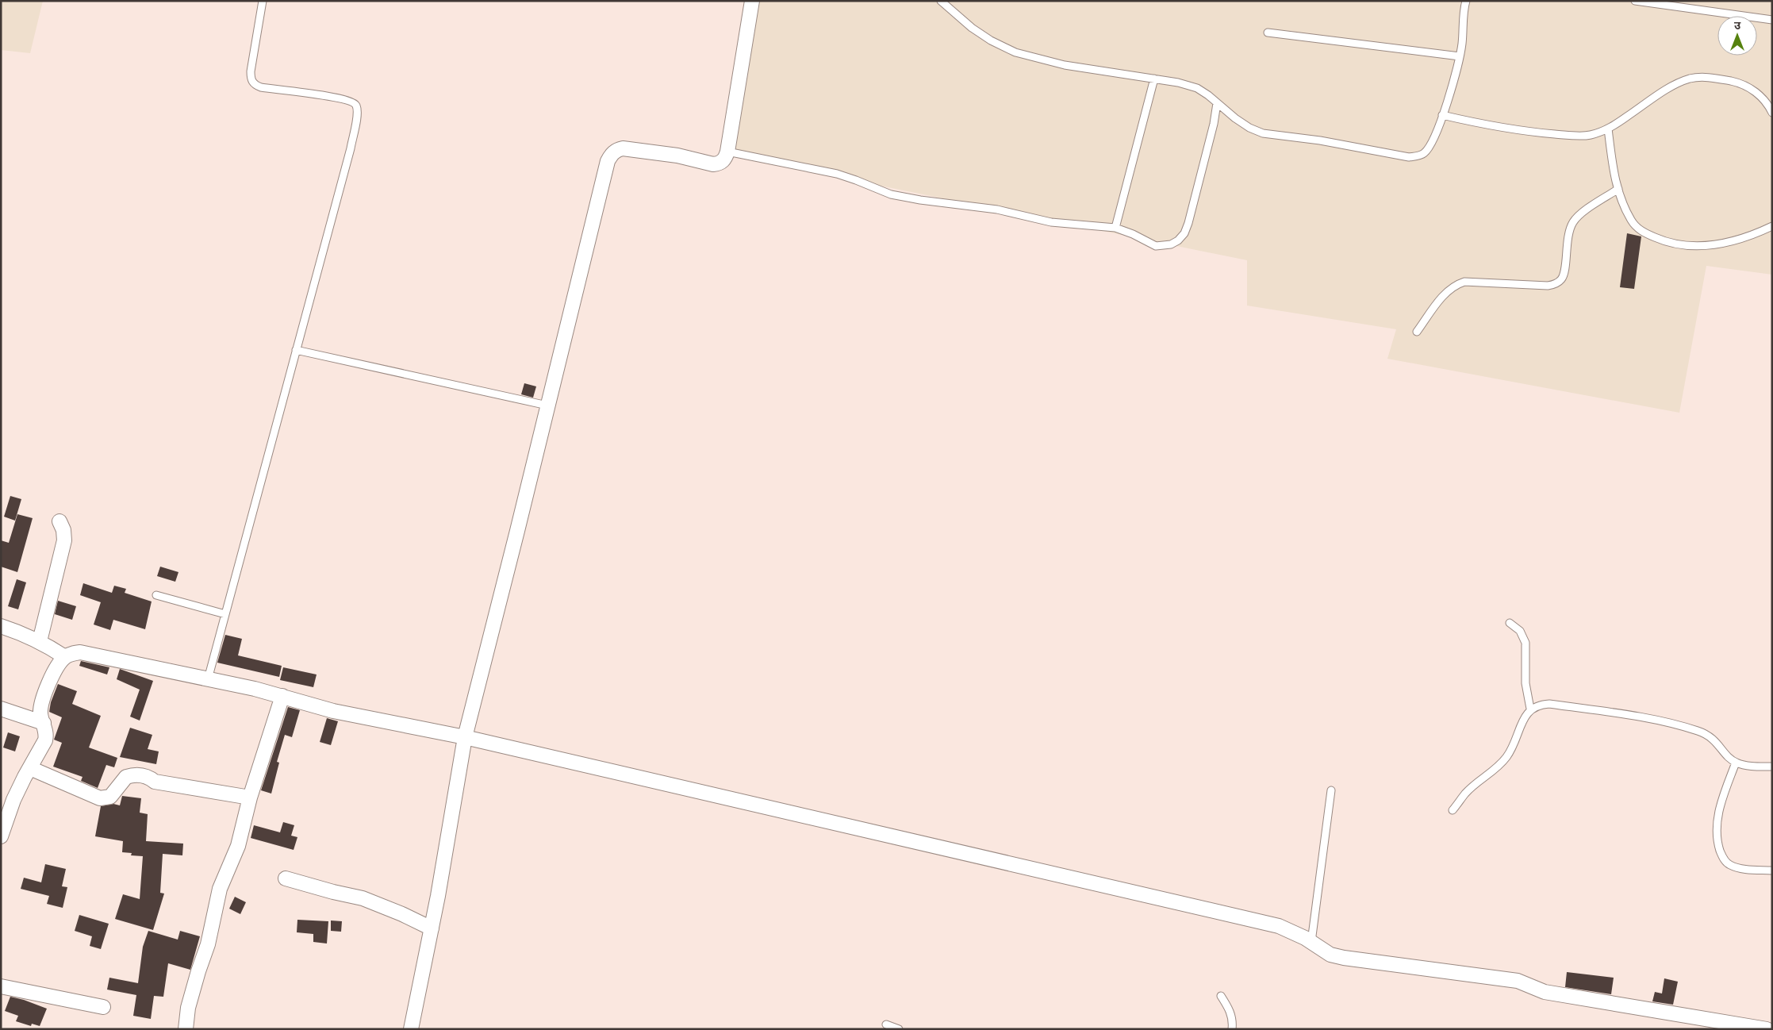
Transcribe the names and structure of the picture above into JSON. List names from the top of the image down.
{
  "north": "top"
}
